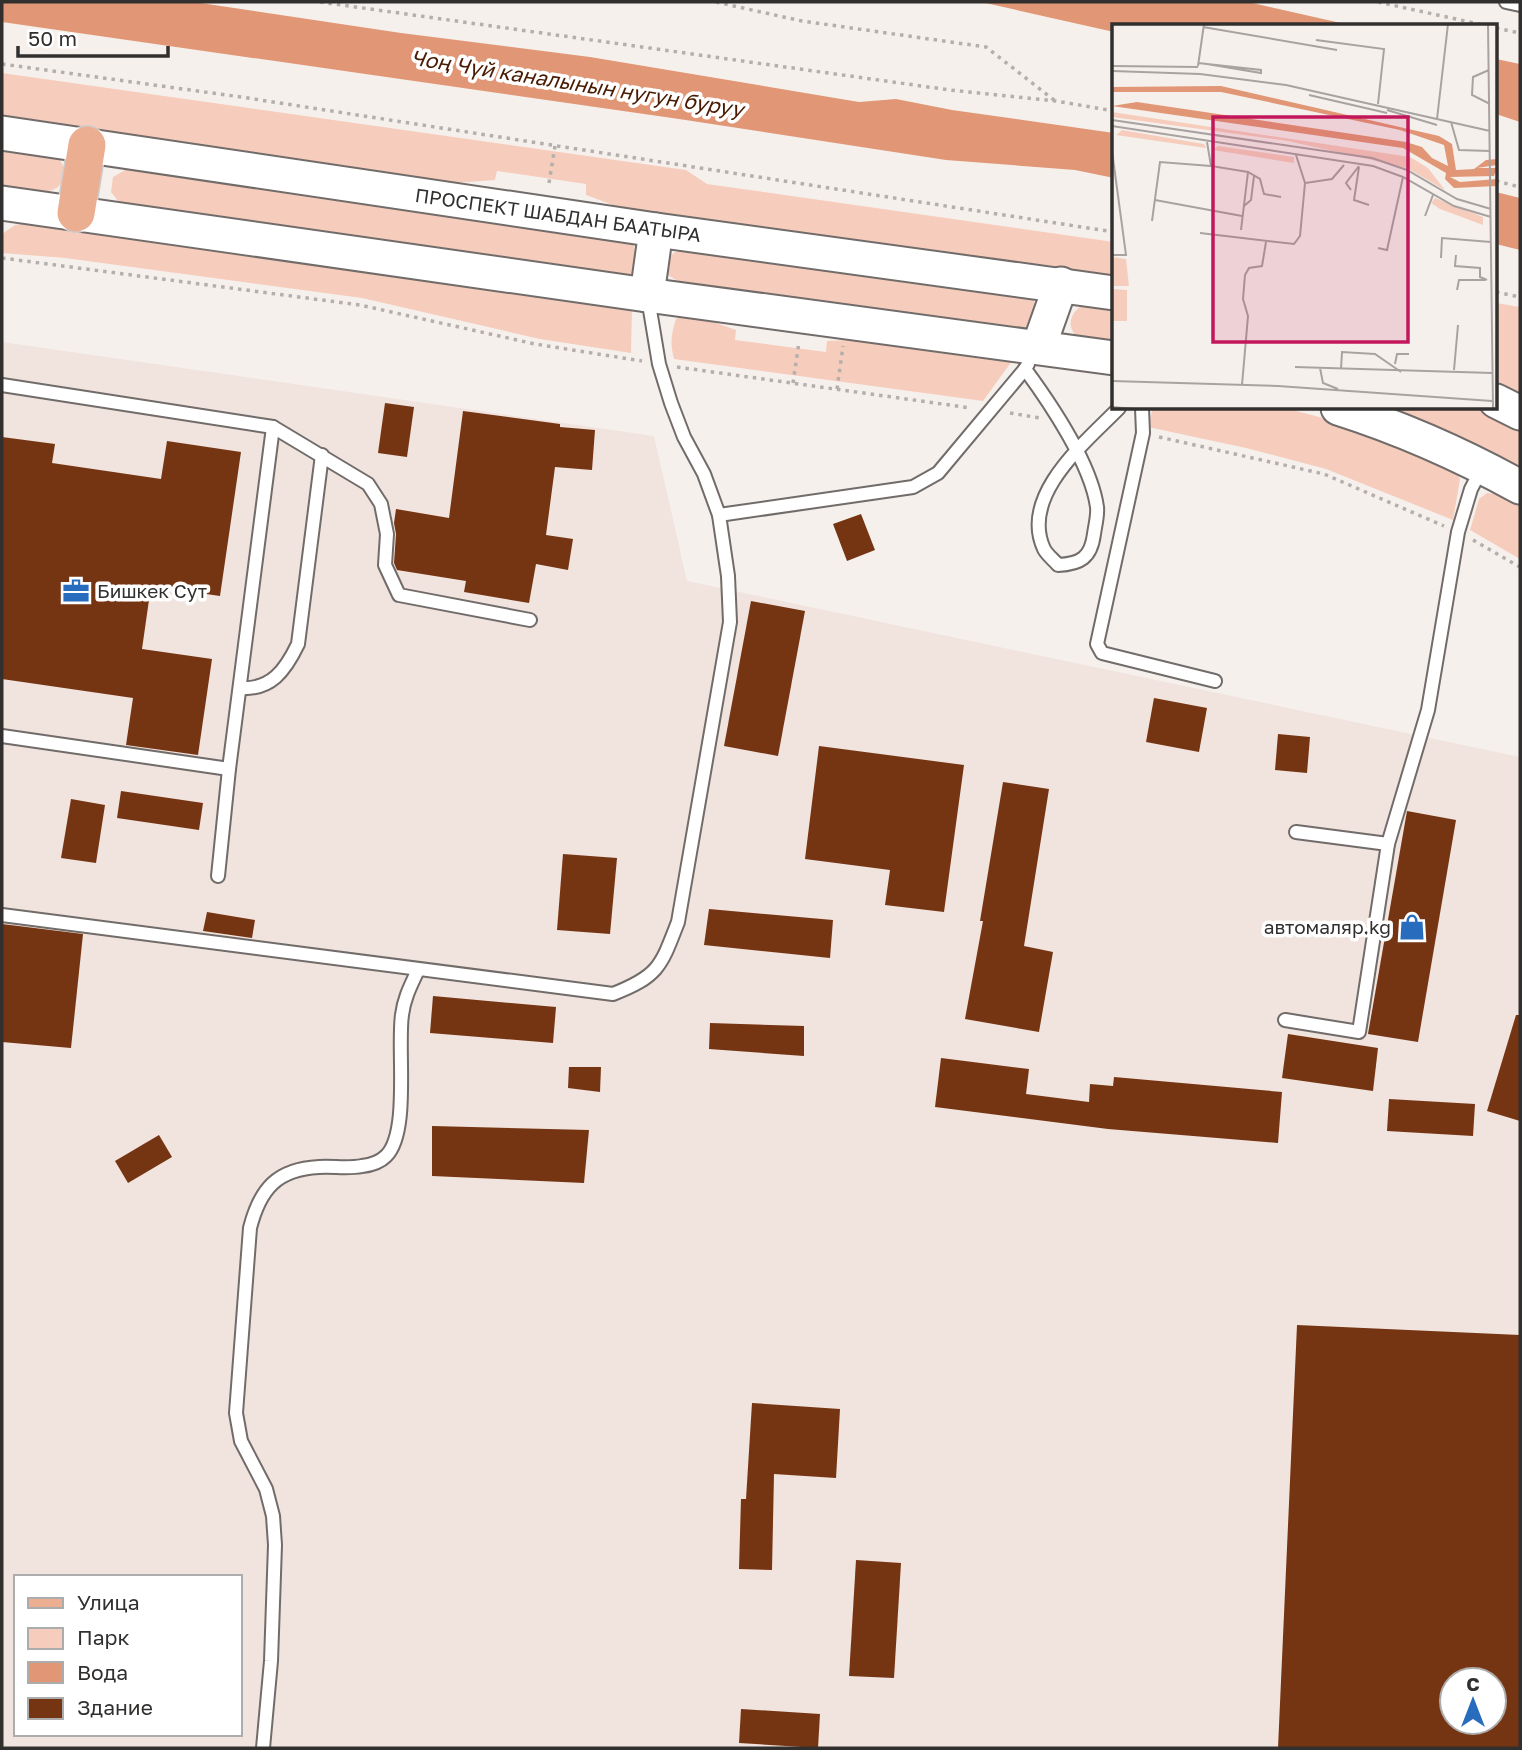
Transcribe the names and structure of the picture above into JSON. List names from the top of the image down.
{
  "streets": {
    "main road": ["ПРОСПЕКТ ШАБДАН БААТЫРА"]
  },
  "water": ["Чоң Чүй каналынын нугун буруу"],
  "places": {
    "office": ["Бишкек Сут"],
    "shop": ["автомаляр.kg"]
  },
  "legend": [
    "Улица",
    "Парк",
    "Вода",
    "Здание"
  ],
  "scale_bar": "50 m",
  "north": "top"
}
